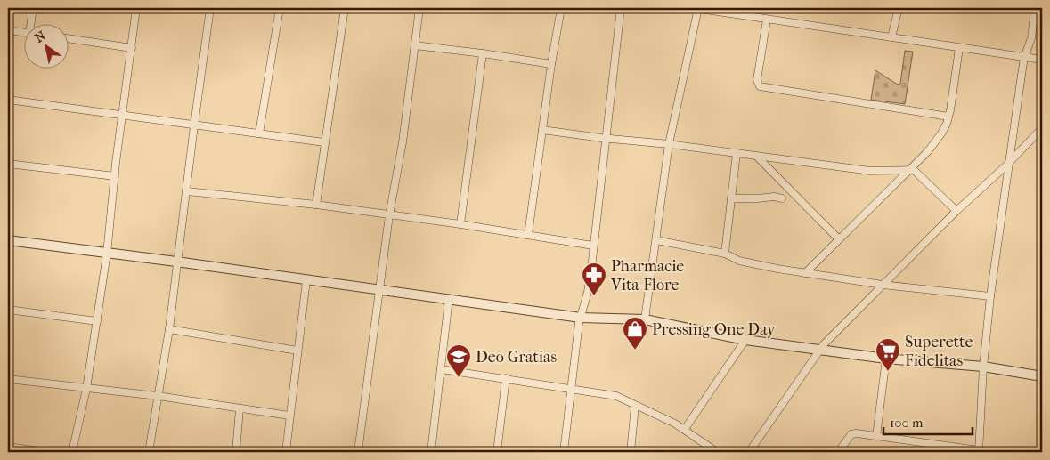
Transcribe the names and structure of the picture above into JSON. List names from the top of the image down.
{
  "places": {
    "pharmacy": ["Pharmacie Vita-Flore"],
    "shop": ["Pressing One Day"],
    "supermarket": ["Superette Fidelitas"],
    "school or university": ["Deo Gratias"]
  },
  "scale_bar": "100 m",
  "north": "top left"
}
